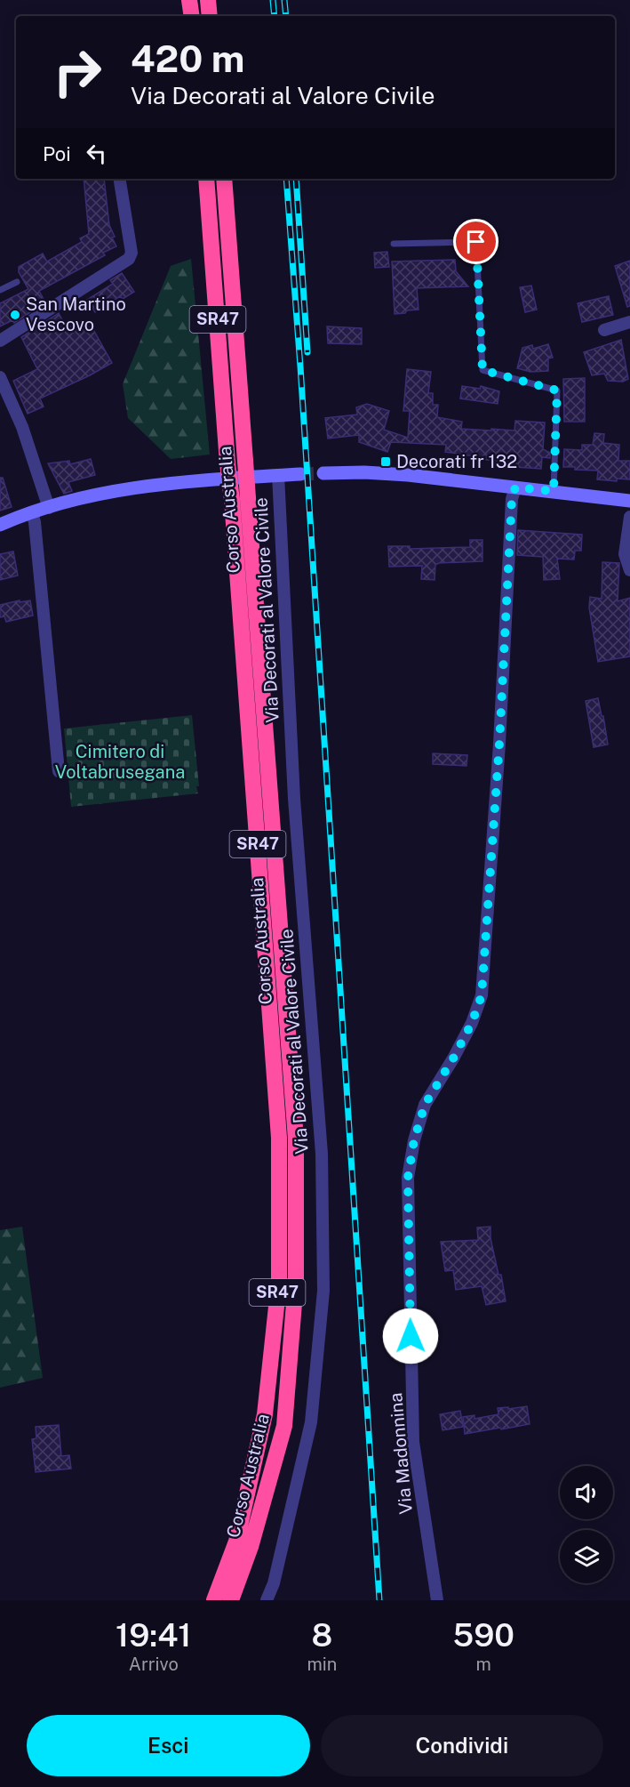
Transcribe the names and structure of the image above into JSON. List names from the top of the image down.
{
  "streets": {
    "highway": ["SR47", "Corso Australia"],
    "street": ["Via Decorati al Valore Civile", "Via Madonnina"]
  },
  "parks": ["Cimitero di Voltabrusegana"],
  "places": {
    "other": ["San Martino Vescovo"],
    "transit": ["Decorati fr 132"]
  },
  "page": {
    "turn": ["420 m", "Via Decorati al Valore Civile"],
    "then": "Poi",
    "eta": [
      "19:41",
      "Arrivo",
      "8",
      "min",
      "590",
      "m"
    ],
    "buttons": ["Esci", "Condividi"]
  }
}
